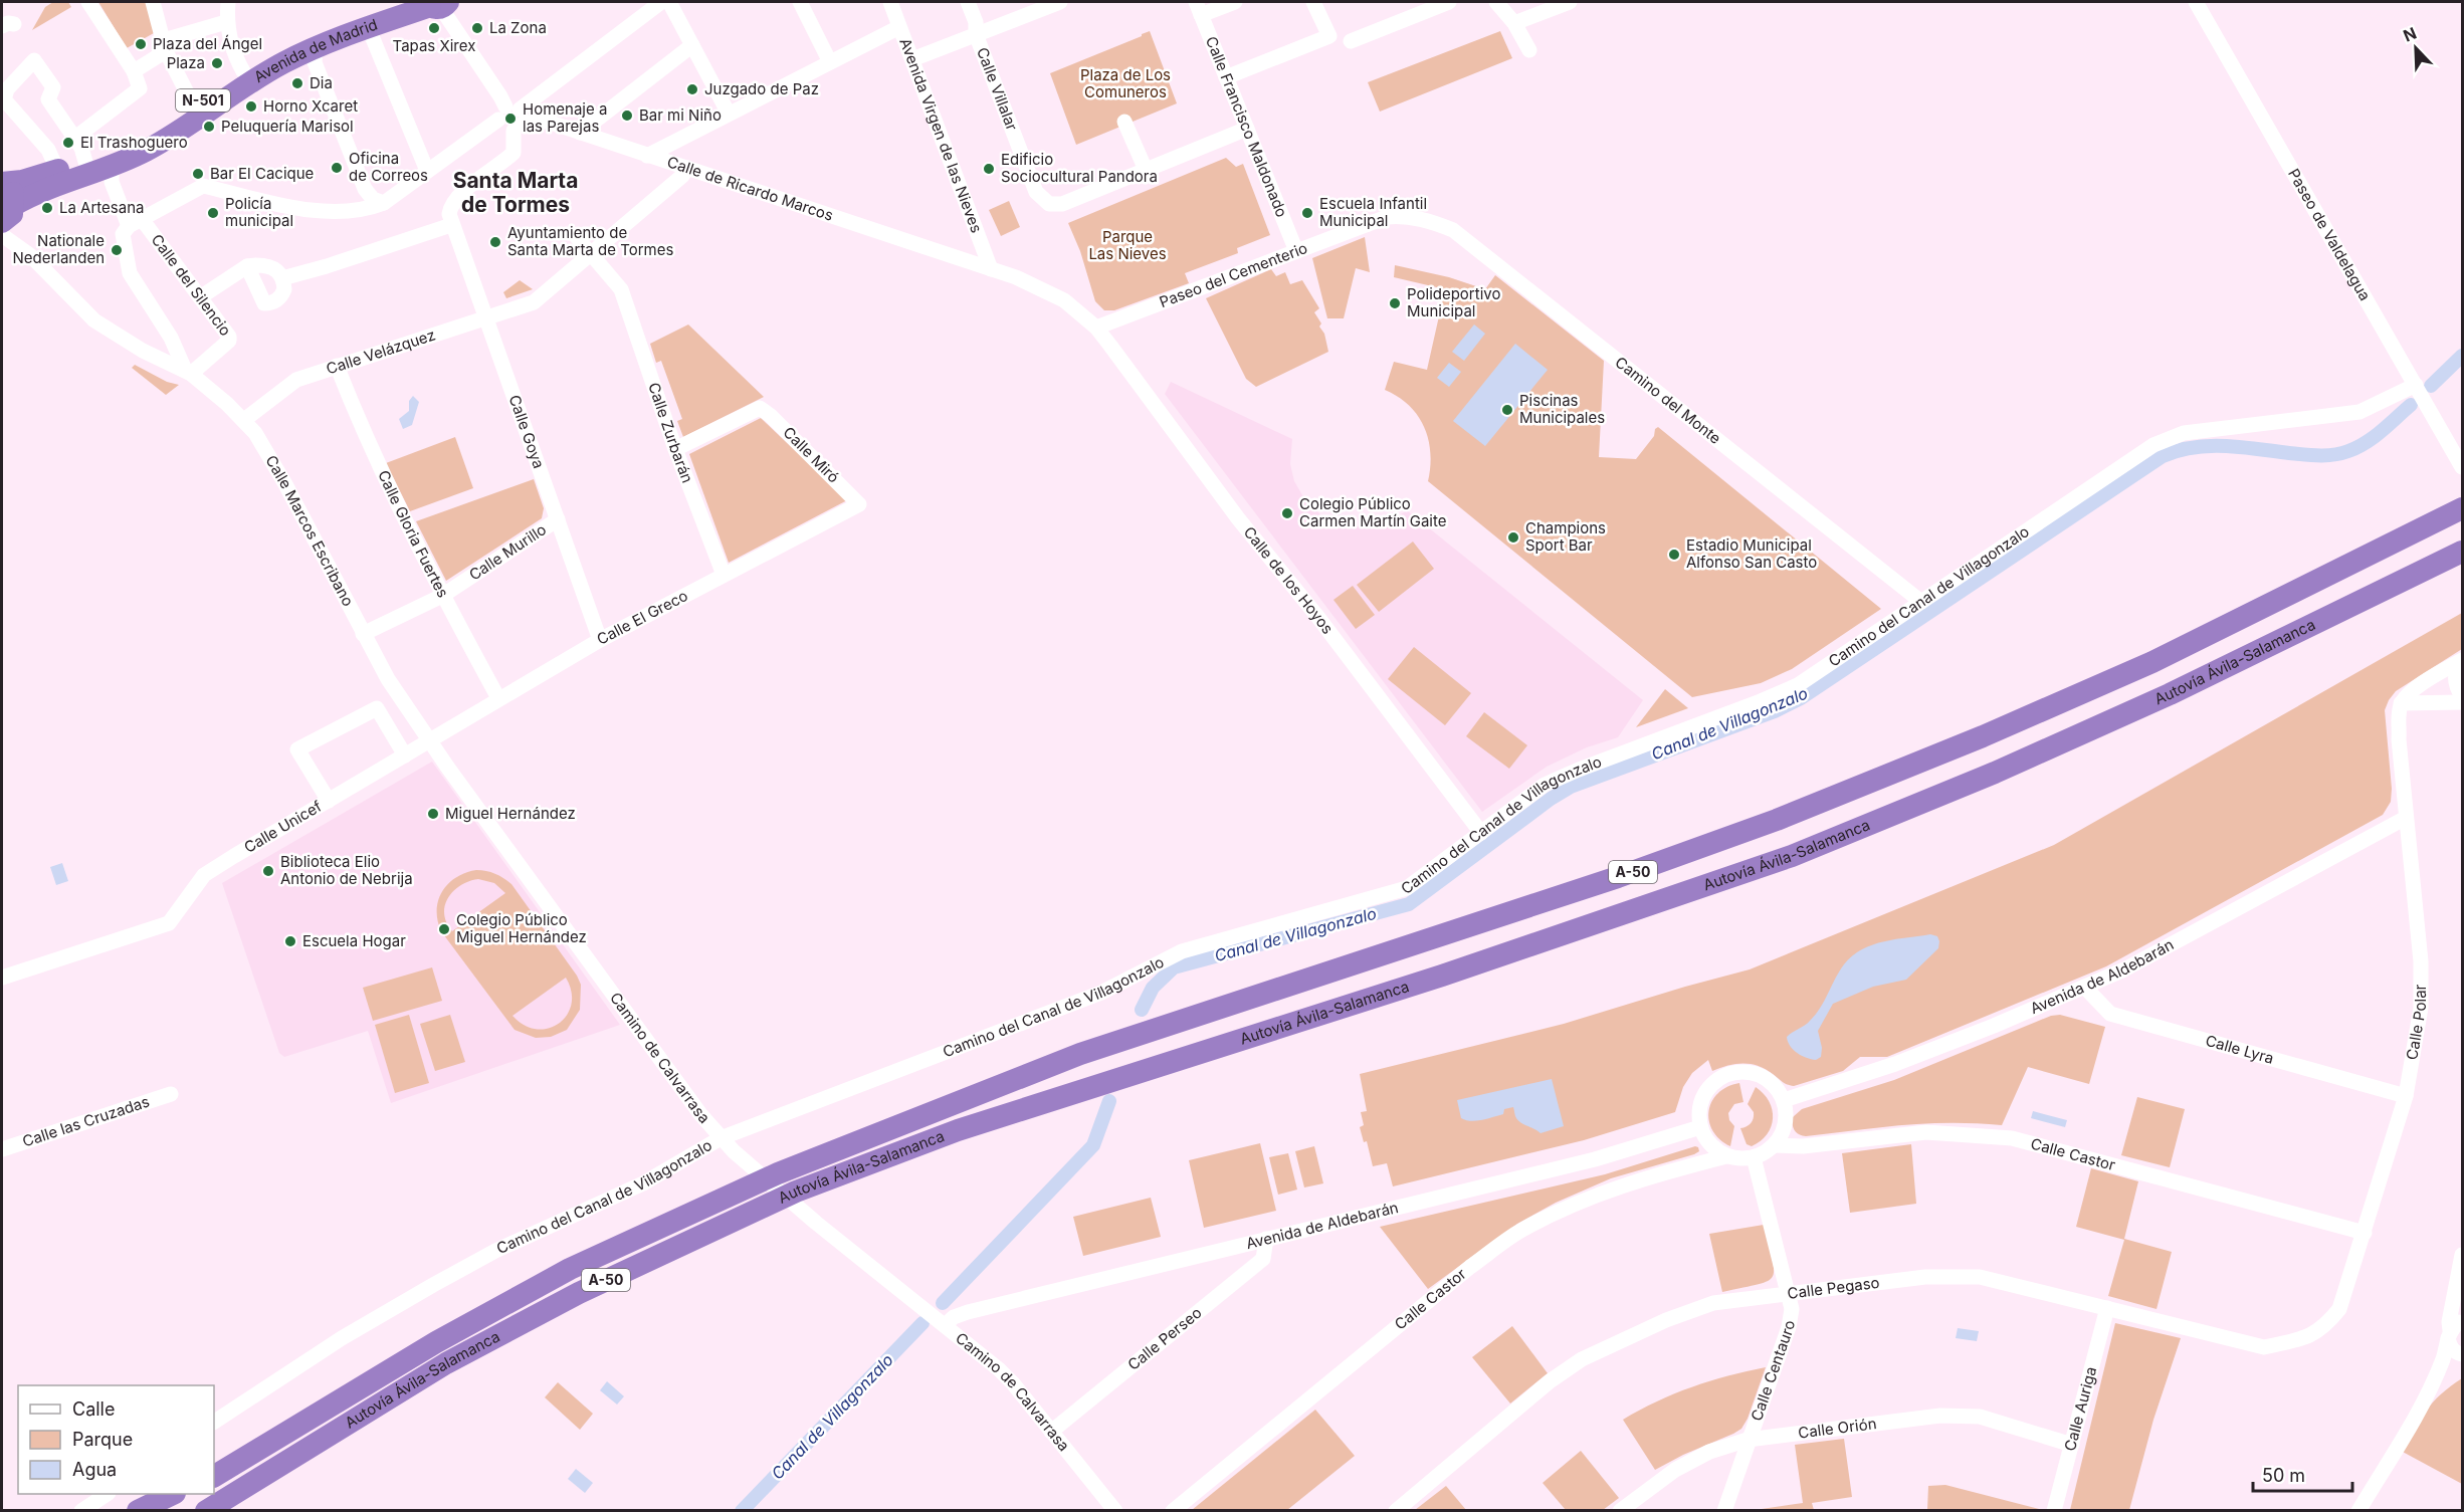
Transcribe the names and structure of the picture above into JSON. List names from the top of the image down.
{
  "streets": {
    "highway": [
      "Avenida de Madrid",
      "N-501",
      "Autovía Ávila-Salamanca",
      "A-50"
    ],
    "street": [
      "Calle Villalar",
      "Calle Francisco Maldonado",
      "Avenida Virgen de las Nieves",
      "Calle de Ricardo Marcos",
      "Paseo de Valdelagua",
      "Paseo del Cementerio",
      "Calle del Silencio",
      "Calle Velázquez",
      "Camino del Monte",
      "Calle Goya",
      "Calle Zurbarán",
      "Calle Miró",
      "Calle Marcos Escribano",
      "Calle Gloria Fuertes",
      "Calle Murillo",
      "Calle de los Hoyos",
      "Camino del Canal de Villagonzalo",
      "Calle El Greco",
      "Calle Unicef",
      "Avenida de Aldebarán",
      "Calle Polar",
      "Calle Lyra",
      "Camino de Calvarrasa",
      "Calle las Cruzadas",
      "Calle Castor",
      "Calle Pegaso",
      "Calle Perseo",
      "Calle Centauro",
      "Calle Auriga",
      "Calle Orión"
    ]
  },
  "crossings": [
    ["Avenida de Madrid", "Calle Marcos Escribano"],
    ["Calle Francisco Maldonado", "Paseo del Cementerio"],
    ["Avenida Virgen de las Nieves", "Calle de Ricardo Marcos"],
    ["Calle de Ricardo Marcos", "Paseo del Cementerio"],
    ["Calle de Ricardo Marcos", "Calle de los Hoyos"],
    ["Paseo de Valdelagua", "Camino del Canal de Villagonzalo"],
    ["Paseo del Cementerio", "Camino del Monte"],
    ["Paseo del Cementerio", "Calle de los Hoyos"],
    ["Calle del Silencio", "Calle Marcos Escribano"],
    ["Calle Velázquez", "Calle Goya"],
    ["Calle Velázquez", "Calle Zurbarán"],
    ["Calle Velázquez", "Calle Marcos Escribano"],
    ["Calle Velázquez", "Calle Gloria Fuertes"],
    ["Camino del Monte", "Camino del Canal de Villagonzalo"],
    ["Calle Goya", "Calle Murillo"],
    ["Calle Goya", "Calle El Greco"],
    ["Calle Zurbarán", "Calle Miró"],
    ["Calle Zurbarán", "Calle El Greco"],
    ["Calle Miró", "Calle El Greco"],
    ["Calle Marcos Escribano", "Calle Murillo"],
    ["Calle Marcos Escribano", "Calle El Greco"],
    ["Calle Marcos Escribano", "Calle Unicef"],
    ["Calle Marcos Escribano", "Camino de Calvarrasa"],
    ["Calle Gloria Fuertes", "Calle Murillo"],
    ["Calle Gloria Fuertes", "Calle El Greco"],
    ["Calle de los Hoyos", "Camino del Canal de Villagonzalo"],
    ["Camino del Canal de Villagonzalo", "Camino de Calvarrasa"],
    ["Calle El Greco", "Calle Unicef"],
    ["Calle El Greco", "Camino de Calvarrasa"],
    ["Calle Unicef", "Camino de Calvarrasa"],
    ["Avenida de Aldebarán", "Calle Polar"],
    ["Avenida de Aldebarán", "Calle Lyra"],
    ["Avenida de Aldebarán", "Camino de Calvarrasa"],
    ["Avenida de Aldebarán", "Calle Castor"],
    ["Avenida de Aldebarán", "Calle Perseo"],
    ["Avenida de Aldebarán", "Calle Centauro"],
    ["Calle Polar", "Calle Lyra"],
    ["Calle Polar", "Calle Castor"],
    ["Calle Polar", "Calle Pegaso"],
    ["Camino de Calvarrasa", "Calle Perseo"],
    ["Calle Castor", "Calle Centauro"],
    ["Calle Pegaso", "Calle Centauro"],
    ["Calle Pegaso", "Calle Auriga"],
    ["Calle Centauro", "Calle Orión"],
    ["Calle Auriga", "Calle Orión"]
  ],
  "districts": ["Santa Marta de Tormes"],
  "water": ["Canal de Villagonzalo"],
  "parks": ["Plaza de Los Comuneros", "Parque Las Nieves"],
  "places": [
    "Tapas Xirex",
    "La Zona",
    "Plaza del Ángel",
    "Plaza",
    "Dia",
    "Juzgado de Paz",
    "Horno Xcaret",
    "Bar mi Niño",
    "Homenaje a las Parejas",
    "Peluquería Marisol",
    "El Trashoguero",
    "Oficina de Correos",
    "Edificio Sociocultural Pandora",
    "Bar El Cacique",
    "La Artesana",
    "Policía municipal",
    "Escuela Infantil Municipal",
    "Ayuntamiento de Santa Marta de Tormes",
    "Nationale Nederlanden",
    "Polideportivo Municipal",
    "Piscinas Municipales",
    "Colegio Público Carmen Martín Gaite",
    "Champions Sport Bar",
    "Estadio Municipal Alfonso San Casto",
    "Miguel Hernández",
    "Biblioteca Elio Antonio de Nebrija",
    "Colegio Público Miguel Hernández",
    "Escuela Hogar"
  ],
  "legend": ["Calle", "Parque", "Agua"],
  "scale_bar": "50 m",
  "north": "top left"
}
